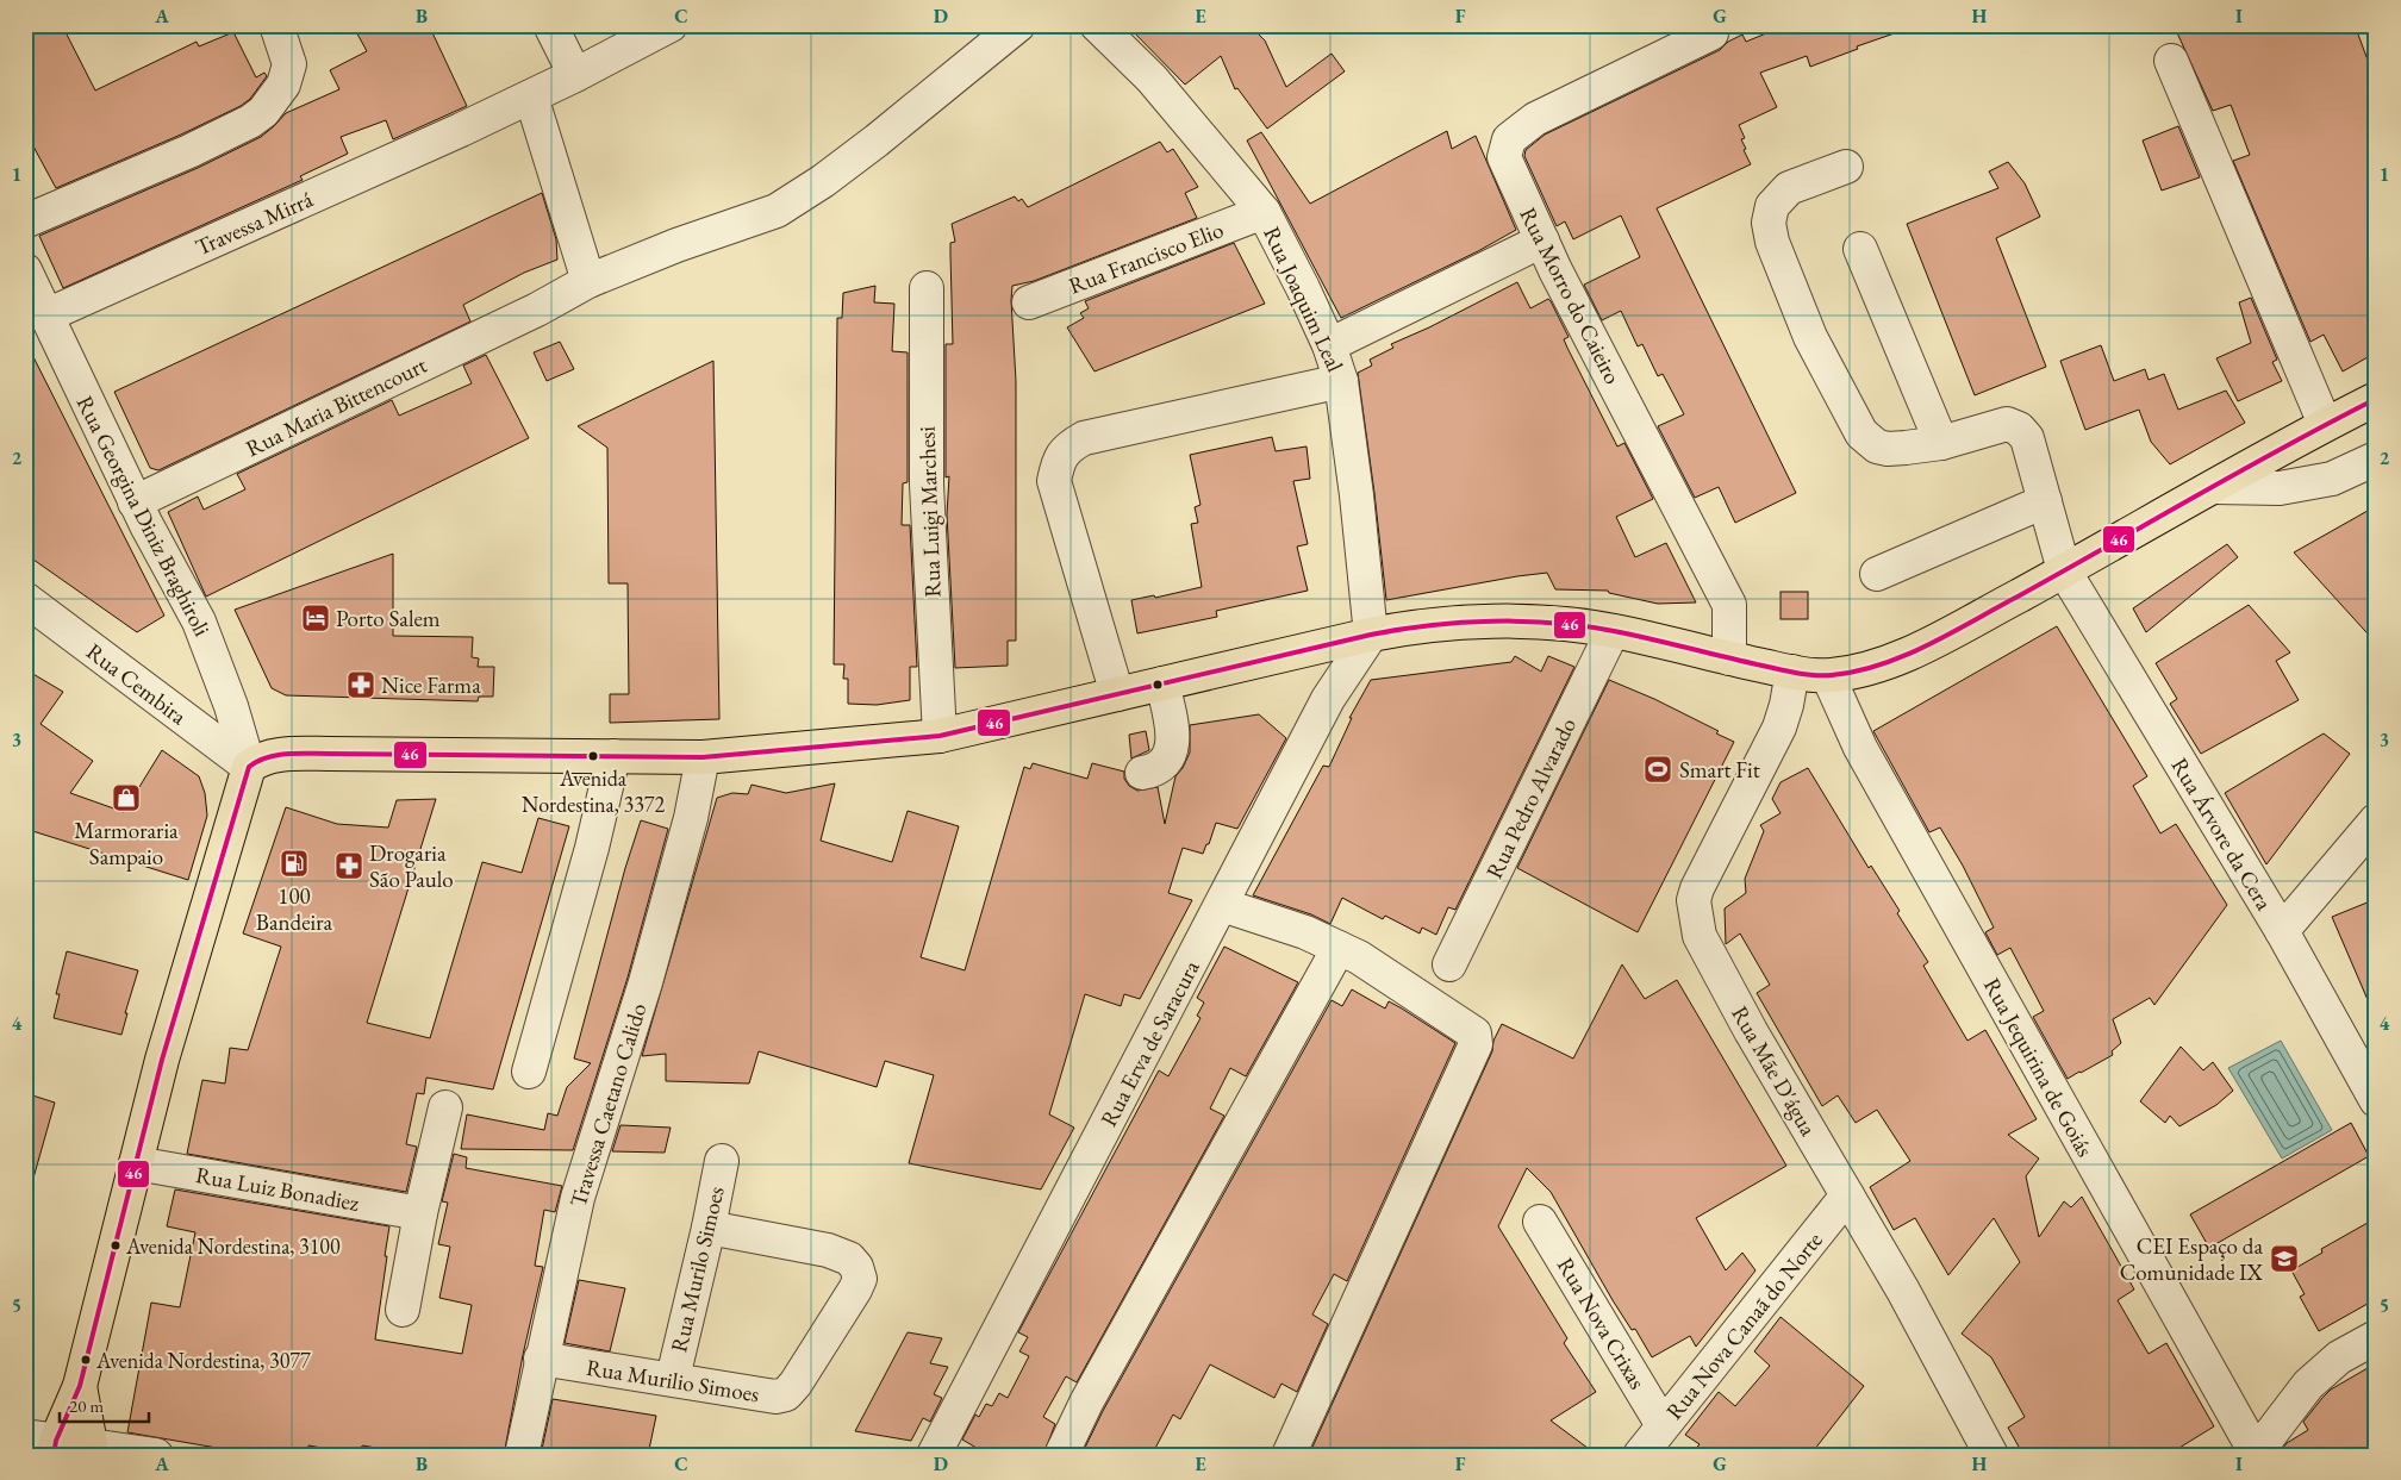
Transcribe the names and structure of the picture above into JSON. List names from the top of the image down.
{
  "streets": {
    "street": [
      "Travessa Mirrá",
      "Rua Francisco Elio",
      "Rua Morro do Caieiro",
      "Rua Joaquim Leal",
      "Rua Maria Bittencourt",
      "Rua Luigi Marchesi",
      "Rua Georgina Diniz Braghiroli",
      "Rua Cembira",
      "Rua Pedro Alvarado",
      "Rua Árvore da Cera",
      "Rua Erva de Saracura",
      "Rua Jequirina de Goiás",
      "Rua Mãe D'água",
      "Travessa Caetano Calido",
      "Rua Luiz Bonadiez",
      "Rua Murilo Simoes",
      "Rua Nova Crixas",
      "Rua Nova Canaã do Norte",
      "Rua Murilio Simoes"
    ]
  },
  "crossings": [
    ["Travessa Mirrá", "Rua Georgina Diniz Braghiroli"],
    ["Rua Francisco Elio", "Rua Joaquim Leal"],
    ["Rua Joaquim Leal", "Rua Erva de Saracura"],
    ["Rua Maria Bittencourt", "Rua Georgina Diniz Braghiroli"],
    ["Rua Georgina Diniz Braghiroli", "Rua Cembira"],
    ["Rua Mãe D'água", "Rua Nova Canaã do Norte"],
    ["Travessa Caetano Calido", "Rua Murilio Simoes"],
    ["Rua Murilo Simoes", "Rua Murilio Simoes"],
    ["Rua Nova Crixas", "Rua Nova Canaã do Norte"]
  ],
  "places": {
    "hotel": ["Porto Salem"],
    "pharmacy": ["Nice Farma", "Drogaria São Paulo"],
    "other": ["Avenida Nordestina, 3372", "Avenida Nordestina, 3100", "Avenida Nordestina, 3077"],
    "sports": ["Smart Fit"],
    "shop": ["Marmoraria Sampaio"],
    "fuel station": ["100 Bandeira"],
    "school or university": ["CEI Espaço da Comunidade IX"]
  },
  "lines": ["transit line 46"],
  "scale_bar": "20 m",
  "grid": {
    "columns": [
      "A",
      "B",
      "C",
      "D",
      "E",
      "F",
      "G",
      "H",
      "I"
    ],
    "rows": [
      "1",
      "2",
      "3",
      "4",
      "5"
    ]
  }
}
